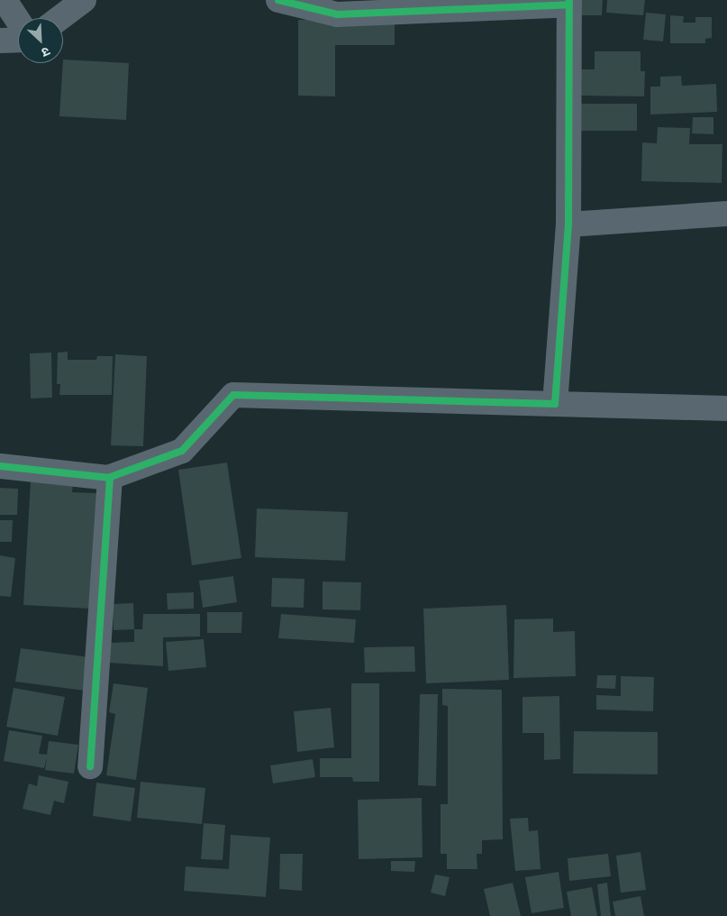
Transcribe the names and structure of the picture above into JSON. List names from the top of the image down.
{
  "north": "bottom right"
}
